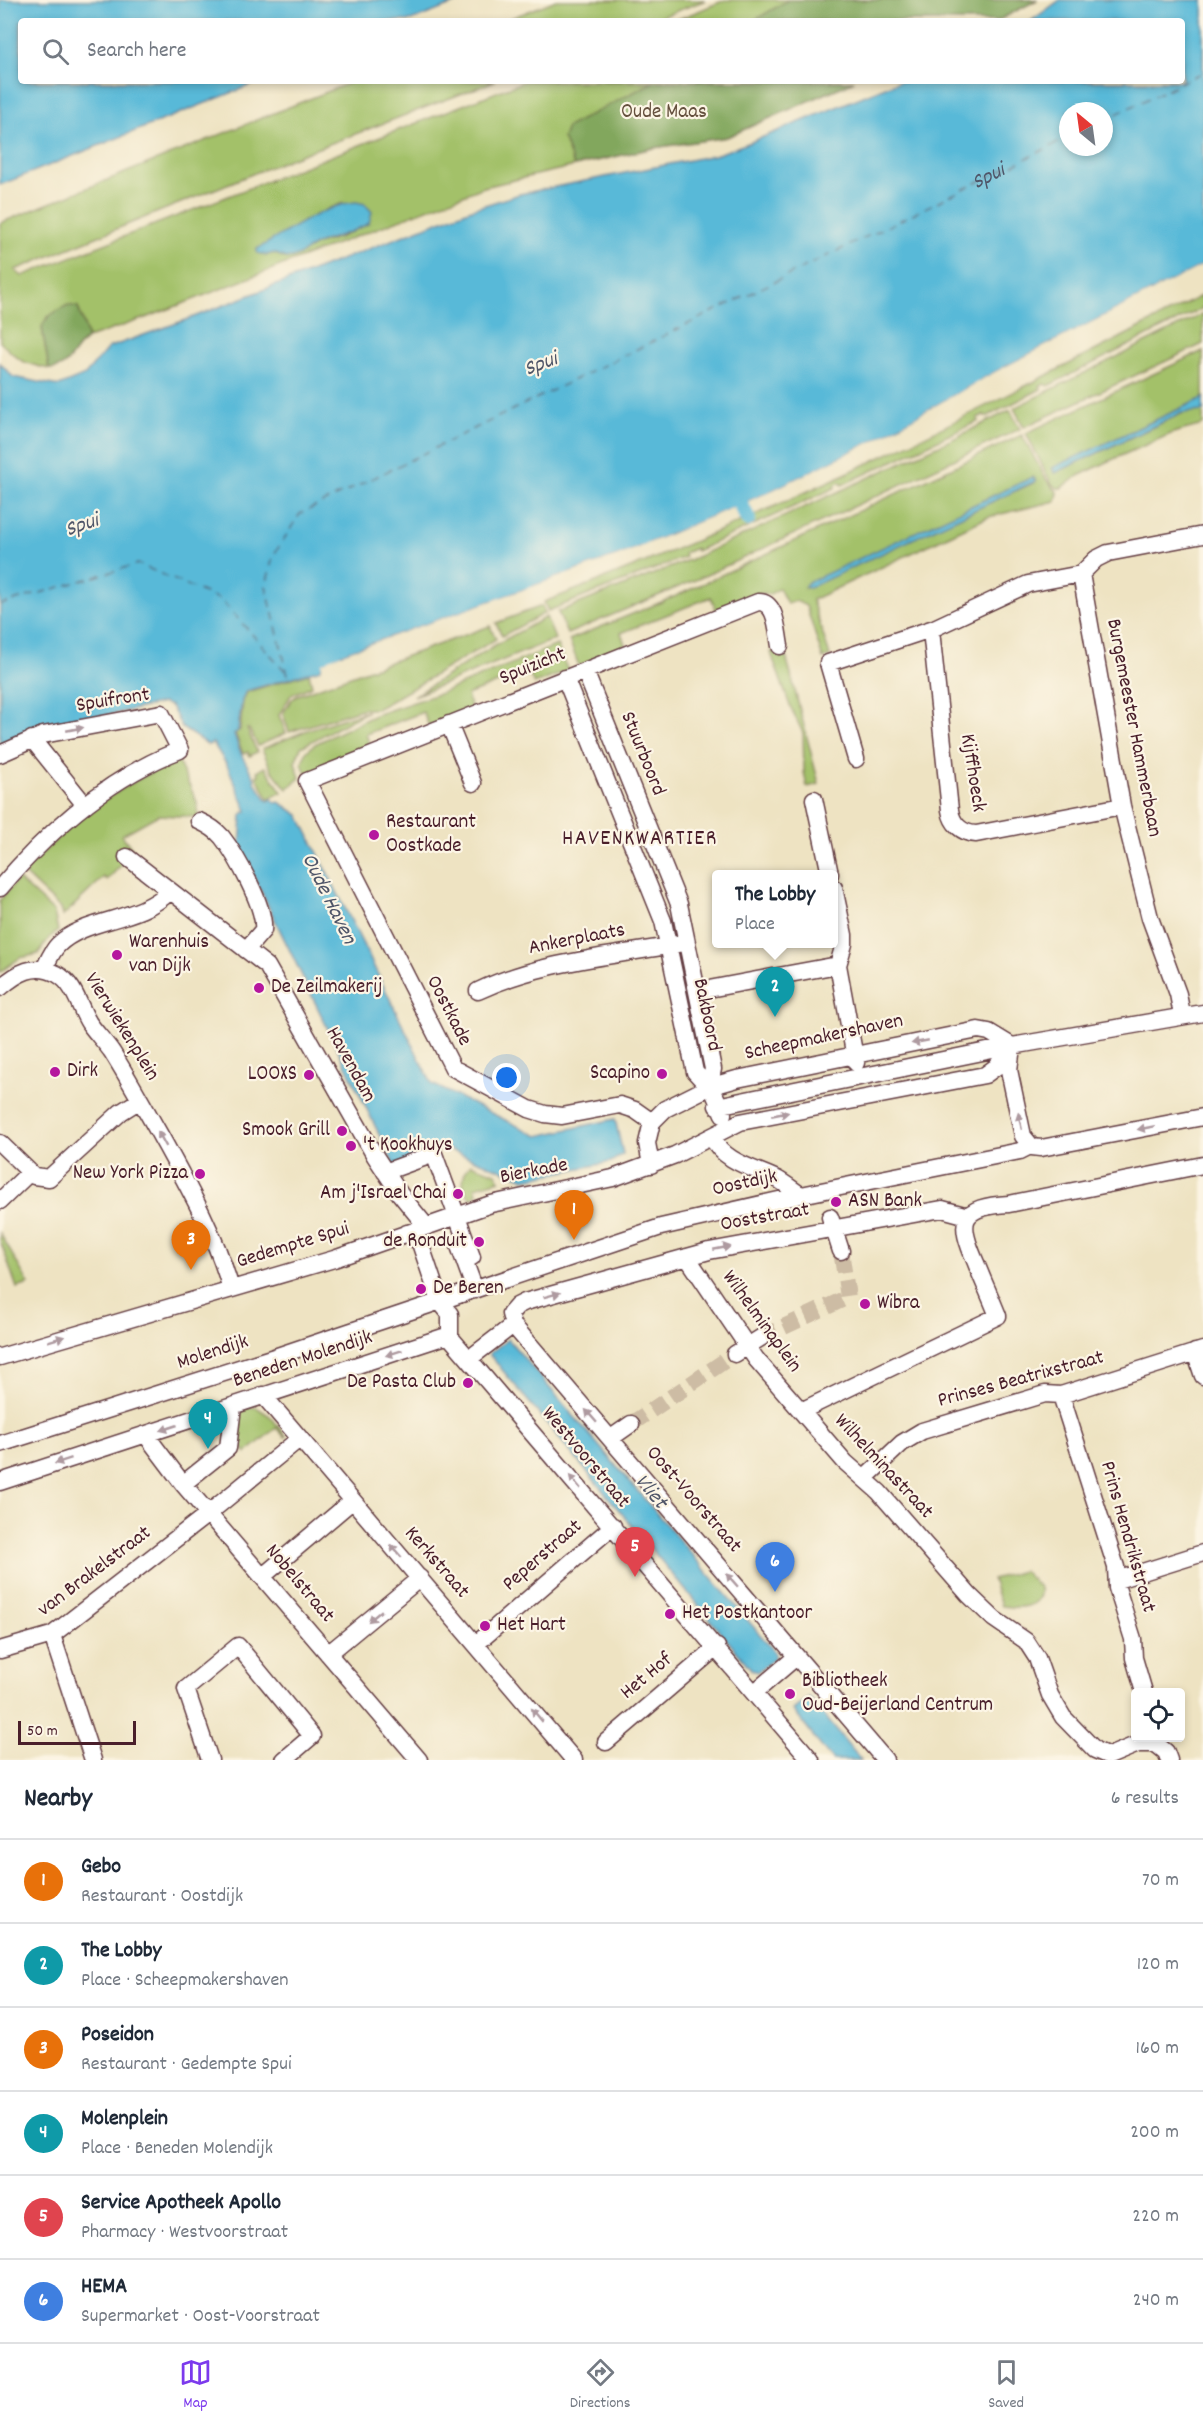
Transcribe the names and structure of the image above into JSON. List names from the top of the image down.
{
  "streets": {
    "street": [
      "Spuizicht",
      "Spuifront",
      "Burgemeester Hammerbaan",
      "Stuurboord",
      "Kijffhoeck",
      "Ankerplaats",
      "Oostkade",
      "Bakboord",
      "Vierwiekenplein",
      "Scheepmakershaven",
      "Havendam",
      "Bierkade",
      "Oostdijk",
      "Ooststraat",
      "Gedempte Spui",
      "Wilhelminaplein",
      "Molendijk",
      "Beneden Molendijk",
      "Prinses Beatrixstraat",
      "Westvoorstraat",
      "Wilhelminastraat",
      "Oost-Voorstraat",
      "Prins Hendrikstraat",
      "Peperstraat",
      "Kerkstraat",
      "van Brakelstraat",
      "Nobelstraat",
      "Het Hof"
    ]
  },
  "crossings": [
    ["Spuizicht", "Stuurboord"],
    ["Spuizicht", "Oostkade"],
    ["Spuizicht", "Bakboord"],
    ["Burgemeester Hammerbaan", "Kijffhoeck"],
    ["Stuurboord", "Ankerplaats"],
    ["Stuurboord", "Bakboord"],
    ["Stuurboord", "Scheepmakershaven"],
    ["Ankerplaats", "Bakboord"],
    ["Oostkade", "Scheepmakershaven"],
    ["Bakboord", "Scheepmakershaven"],
    ["Vierwiekenplein", "Gedempte Spui"],
    ["Havendam", "Bierkade"],
    ["Havendam", "Gedempte Spui"],
    ["Bierkade", "Gedempte Spui"],
    ["Oostdijk", "Molendijk"],
    ["Ooststraat", "Wilhelminaplein"],
    ["Ooststraat", "Wilhelminastraat"],
    ["Wilhelminaplein", "Wilhelminastraat"],
    ["Beneden Molendijk", "Westvoorstraat"],
    ["Beneden Molendijk", "Kerkstraat"],
    ["Beneden Molendijk", "Nobelstraat"],
    ["Prinses Beatrixstraat", "Wilhelminastraat"],
    ["Prinses Beatrixstraat", "Prins Hendrikstraat"],
    ["Westvoorstraat", "Peperstraat"],
    ["Westvoorstraat", "Het Hof"],
    ["Peperstraat", "Kerkstraat"],
    ["Kerkstraat", "van Brakelstraat"],
    ["van Brakelstraat", "Nobelstraat"]
  ],
  "one_way": [
    "Vierwiekenplein",
    "Gedempte Spui",
    "Beneden Molendijk",
    "Westvoorstraat",
    "Oost-Voorstraat",
    "Kerkstraat"
  ],
  "districts": ["HAVENKWARTIER"],
  "water": ["Spui", "Oude Haven", "Vliet"],
  "parks": ["Oude Maas"],
  "places": [
    "Restaurant Oostkade",
    "Warenhuis van Dijk",
    "De Zeilmakerij",
    "Dirk",
    "Scapino",
    "LOOXS",
    "Smook Grill",
    "'t Kookhuys",
    "New York Pizza",
    "Am j'Israel Chai",
    "ASN Bank",
    "de Ronduit",
    "De Beren",
    "Wibra",
    "De Pasta Club",
    "Het Postkantoor",
    "Het Hart",
    "Bibliotheek Oud-Beijerland Centrum"
  ],
  "scale_bar": "50 m",
  "north": "top left",
  "page": {
    "search": "Search here",
    "popup": ["The Lobby", "Place"],
    "pins": [
      "2",
      "1",
      "3",
      "4",
      "5",
      "6"
    ],
    "scale": "50 m",
    "heading": ["Nearby", "6 results"],
    "list": [
      {
        "mark": "1",
        "name": "Gebo",
        "note": "Restaurant · Oostdijk",
        "value": "70 m"
      },
      {
        "mark": "2",
        "name": "The Lobby",
        "note": "Place · Scheepmakershaven",
        "value": "120 m"
      },
      {
        "mark": "3",
        "name": "Poseidon",
        "note": "Restaurant · Gedempte Spui",
        "value": "160 m"
      },
      {
        "mark": "4",
        "name": "Molenplein",
        "note": "Place · Beneden Molendijk",
        "value": "200 m"
      },
      {
        "mark": "5",
        "name": "Service Apotheek Apollo",
        "note": "Pharmacy · Westvoorstraat",
        "value": "220 m"
      },
      {
        "mark": "6",
        "name": "HEMA",
        "note": "Supermarket · Oost-Voorstraat",
        "value": "240 m"
      }
    ],
    "nav": ["Map", "Directions", "Saved"]
  }
}
